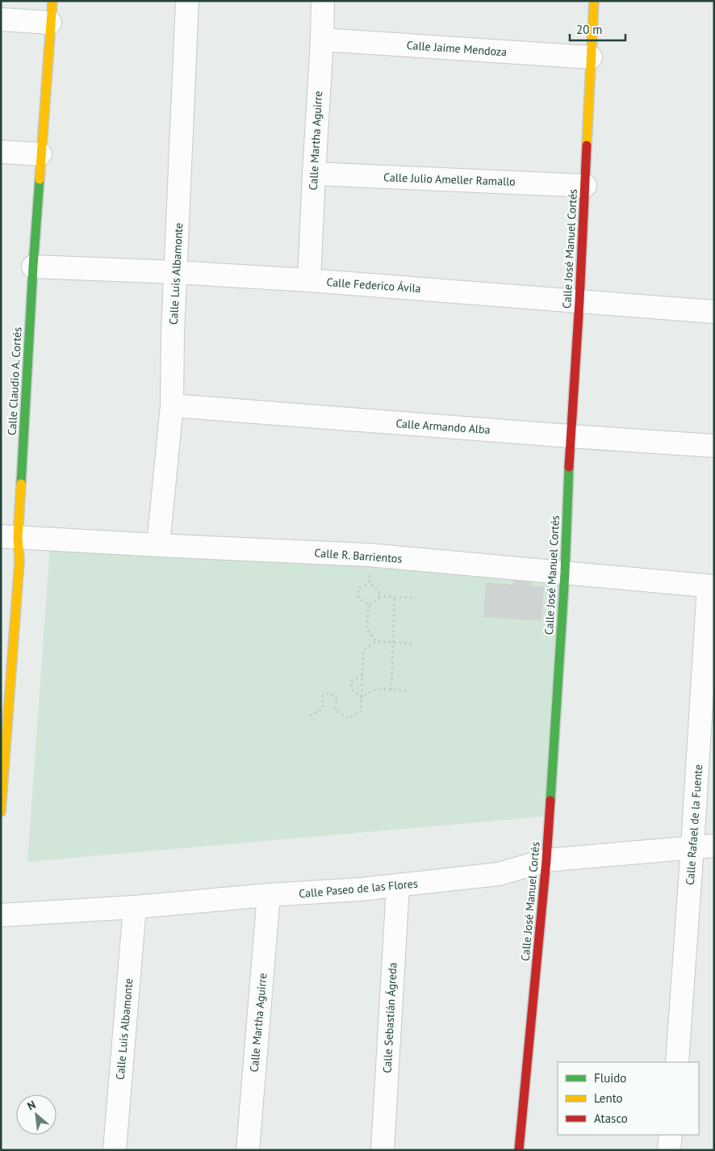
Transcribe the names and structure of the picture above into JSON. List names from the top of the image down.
{
  "streets": {
    "street": [
      "Calle Jaime Mendoza",
      "Calle Martha Aguirre",
      "Calle Julio Ameller Ramallo",
      "Calle José Manuel Cortés",
      "Calle Luis Albamonte",
      "Calle Federico Ávila",
      "Calle Claudio A. Cortés",
      "Calle Armando Alba",
      "Calle R. Barrientos",
      "Calle Rafael de la Fuente",
      "Calle Paseo de las Flores",
      "Calle Sebastián Ágreda"
    ]
  },
  "crossings": [
    ["Calle Jaime Mendoza", "Calle Martha Aguirre"],
    ["Calle Jaime Mendoza", "Calle José Manuel Cortés"],
    ["Calle Martha Aguirre", "Calle Julio Ameller Ramallo"],
    ["Calle Martha Aguirre", "Calle Federico Ávila"],
    ["Calle Martha Aguirre", "Calle Paseo de las Flores"],
    ["Calle Julio Ameller Ramallo", "Calle José Manuel Cortés"],
    ["Calle José Manuel Cortés", "Calle Federico Ávila"],
    ["Calle José Manuel Cortés", "Calle Armando Alba"],
    ["Calle José Manuel Cortés", "Calle R. Barrientos"],
    ["Calle José Manuel Cortés", "Calle Paseo de las Flores"],
    ["Calle Luis Albamonte", "Calle Federico Ávila"],
    ["Calle Luis Albamonte", "Calle Armando Alba"],
    ["Calle Luis Albamonte", "Calle R. Barrientos"],
    ["Calle Luis Albamonte", "Calle Paseo de las Flores"],
    ["Calle Federico Ávila", "Calle Claudio A. Cortés"],
    ["Calle Claudio A. Cortés", "Calle R. Barrientos"],
    ["Calle R. Barrientos", "Calle Rafael de la Fuente"],
    ["Calle Rafael de la Fuente", "Calle Paseo de las Flores"],
    ["Calle Paseo de las Flores", "Calle Sebastián Ágreda"]
  ],
  "legend": ["Fluido", "Lento", "Atasco"],
  "scale_bar": "20 m",
  "north": "top left"
}
